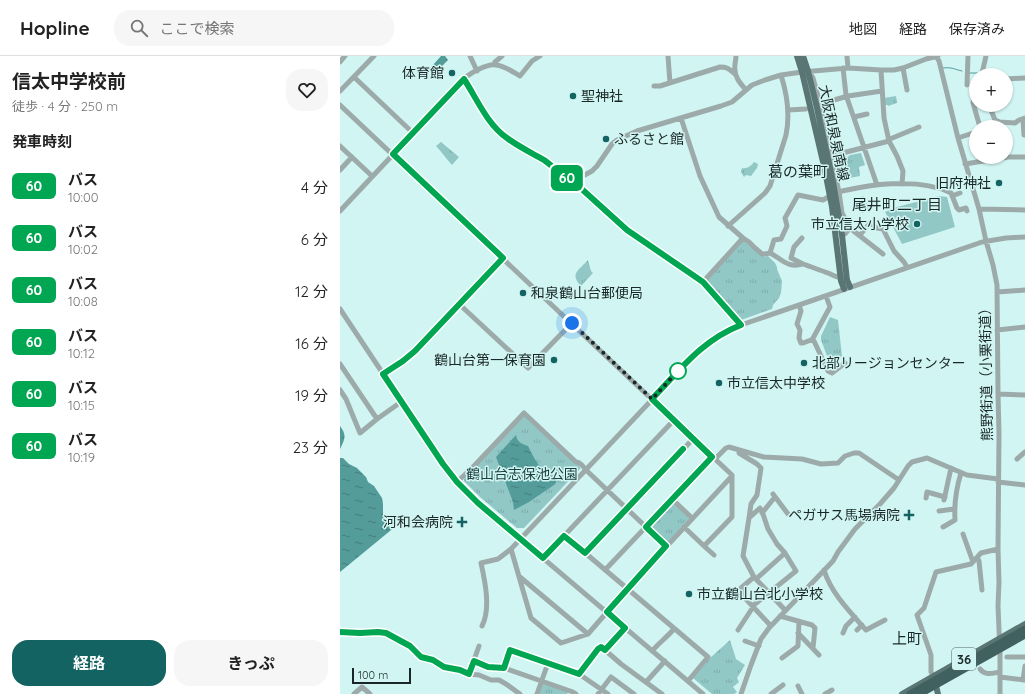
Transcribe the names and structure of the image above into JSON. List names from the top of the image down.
{
  "streets": {
    "main road": ["大阪和泉泉南線", "36"],
    "street": ["熊野街道（小栗街道）"]
  },
  "crossings": [
    ["熊野街道（小栗街道）", "36"]
  ],
  "districts": ["葛の葉町", "尾井町二丁目", "上町"],
  "parks": ["鶴山台志保池公園"],
  "places": {
    "other": [
      "体育館",
      "聖神社",
      "ふるさと館",
      "旧府神社",
      "市立信太小学校",
      "和泉鶴山台郵便局",
      "鶴山台第一保育園",
      "北部リージョンセンター",
      "市立信太中学校",
      "市立鶴山台北小学校"
    ],
    "health": ["ペガサス馬場病院", "河和会病院"]
  },
  "lines": ["bus line 60"],
  "scale_bar": "100 m",
  "page": {
    "header": "Hopline",
    "search": "ここで検索",
    "nav": ["地図", "経路", "保存済み"],
    "heading": [
      ["信太中学校前", "徒歩 · 4 分 · 250 m"],
      "発車時刻"
    ],
    "on_map": "60",
    "map_buttons": ["+", "−"],
    "list": [
      {
        "mark": "60",
        "name": "バス",
        "note": "10:00",
        "value": "4 分"
      },
      {
        "mark": "60",
        "name": "バス",
        "note": "10:02",
        "value": "6 分"
      },
      {
        "mark": "60",
        "name": "バス",
        "note": "10:08",
        "value": "12 分"
      },
      {
        "mark": "60",
        "name": "バス",
        "note": "10:12",
        "value": "16 分"
      },
      {
        "mark": "60",
        "name": "バス",
        "note": "10:15",
        "value": "19 分"
      },
      {
        "mark": "60",
        "name": "バス",
        "note": "10:19",
        "value": "23 分"
      }
    ],
    "buttons": ["経路", "きっぷ"],
    "scale": "100 m"
  }
}
